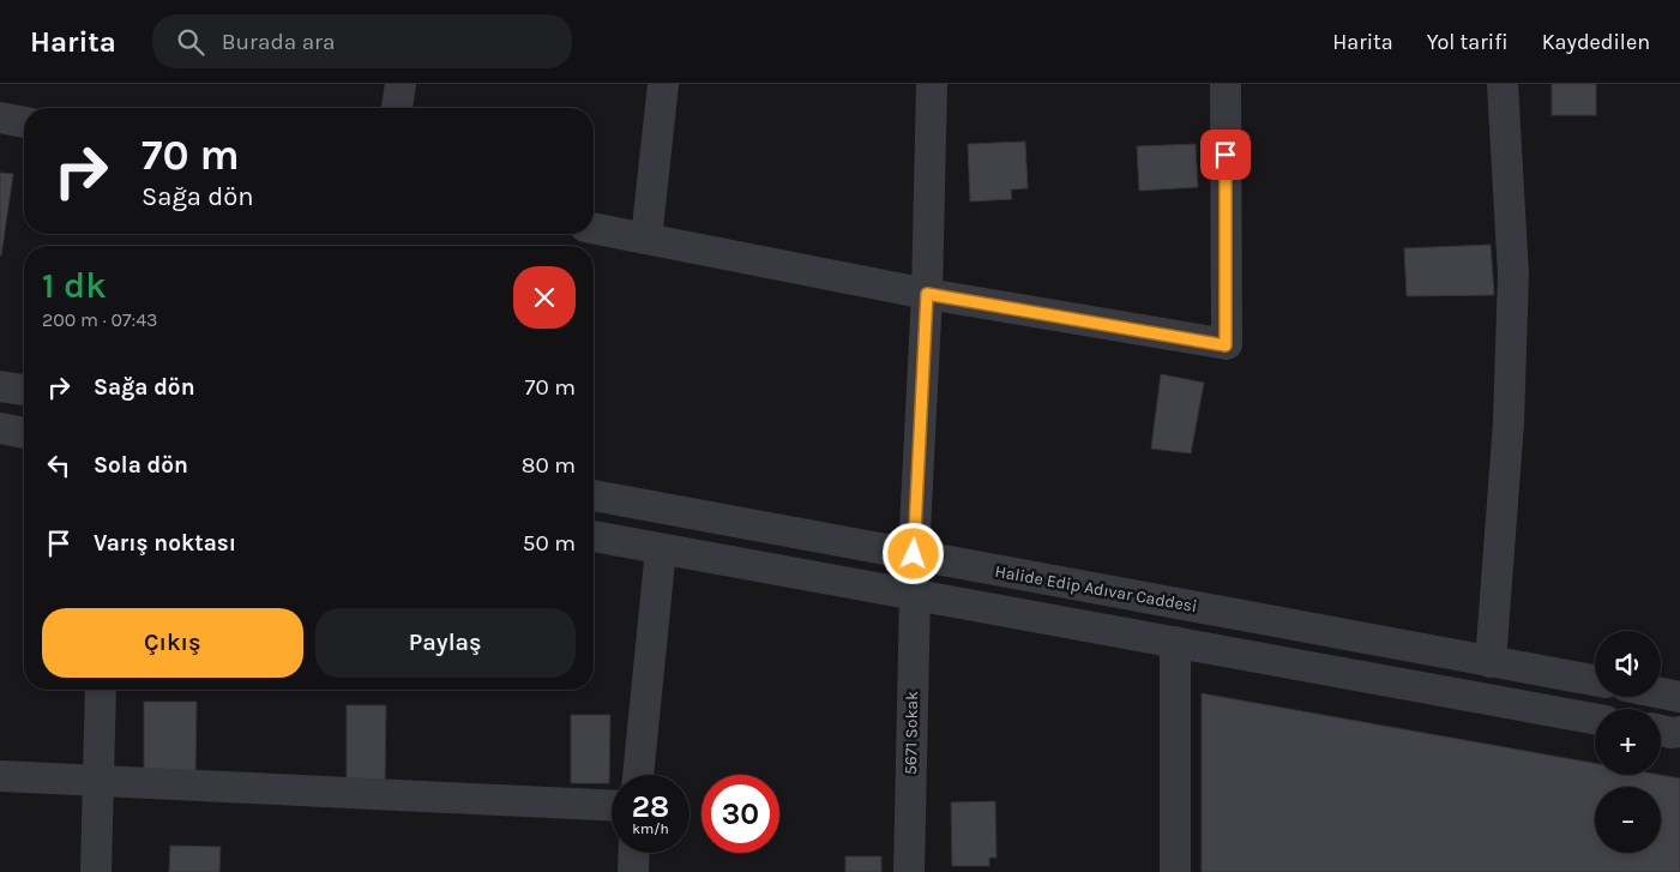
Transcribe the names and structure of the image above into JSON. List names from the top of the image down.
{
  "streets": {
    "street": ["Halide Edip Adıvar Caddesi", "5671 Sokak"]
  },
  "page": {
    "header": "Harita",
    "search": "Burada ara",
    "nav": ["Harita", "Yol tarifi", "Kaydedilen"],
    "turn": ["70 m", "Sağa dön"],
    "heading": ["1 dk", "200 m · 07:43"],
    "list": [
      {
        "name": "Sağa dön",
        "value": "70 m"
      },
      {
        "name": "Sola dön",
        "value": "80 m"
      },
      {
        "name": "Varış noktası",
        "value": "50 m"
      }
    ],
    "buttons": ["Çıkış", "Paylaş"],
    "map_buttons": ["+", "−"],
    "speed": "28 km/h",
    "limit": "30"
  }
}
